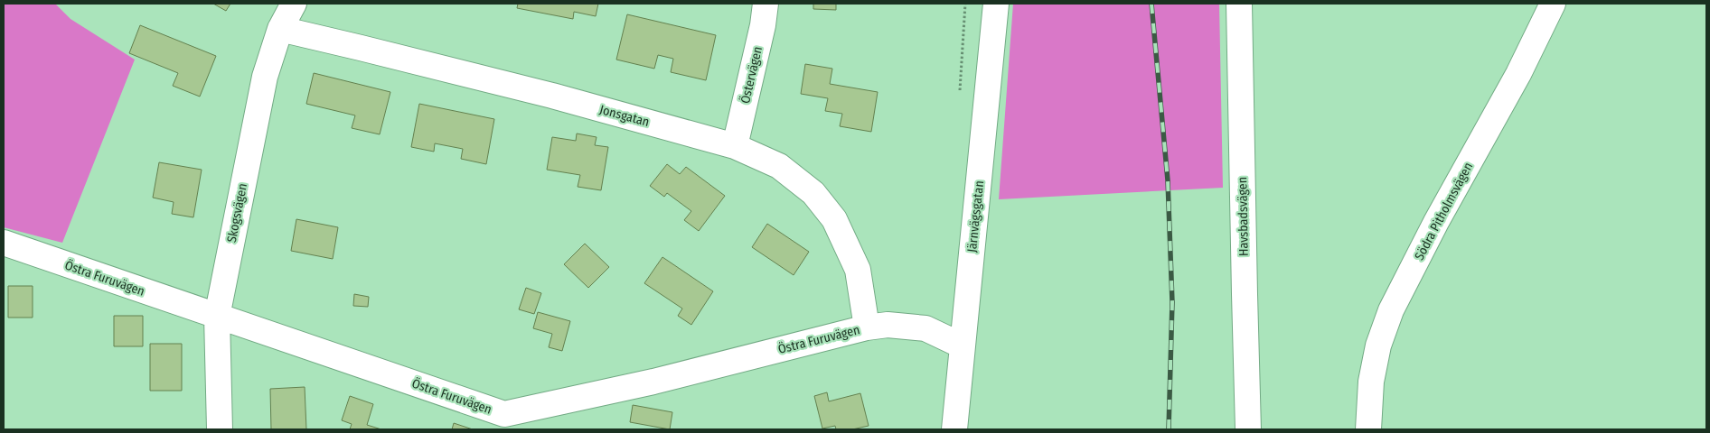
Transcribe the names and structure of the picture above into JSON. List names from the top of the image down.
{
  "streets": {
    "street": [
      "Östervägen",
      "Jonsgatan",
      "Södra Pitholmsvägen",
      "Skogsvägen",
      "Järnvägsgatan",
      "Havsbadsvägen",
      "Östra Furuvägen"
    ]
  },
  "crossings": [
    ["Östervägen", "Jonsgatan"],
    ["Jonsgatan", "Skogsvägen"],
    ["Jonsgatan", "Östra Furuvägen"],
    ["Skogsvägen", "Östra Furuvägen"],
    ["Järnvägsgatan", "Östra Furuvägen"]
  ]
}
